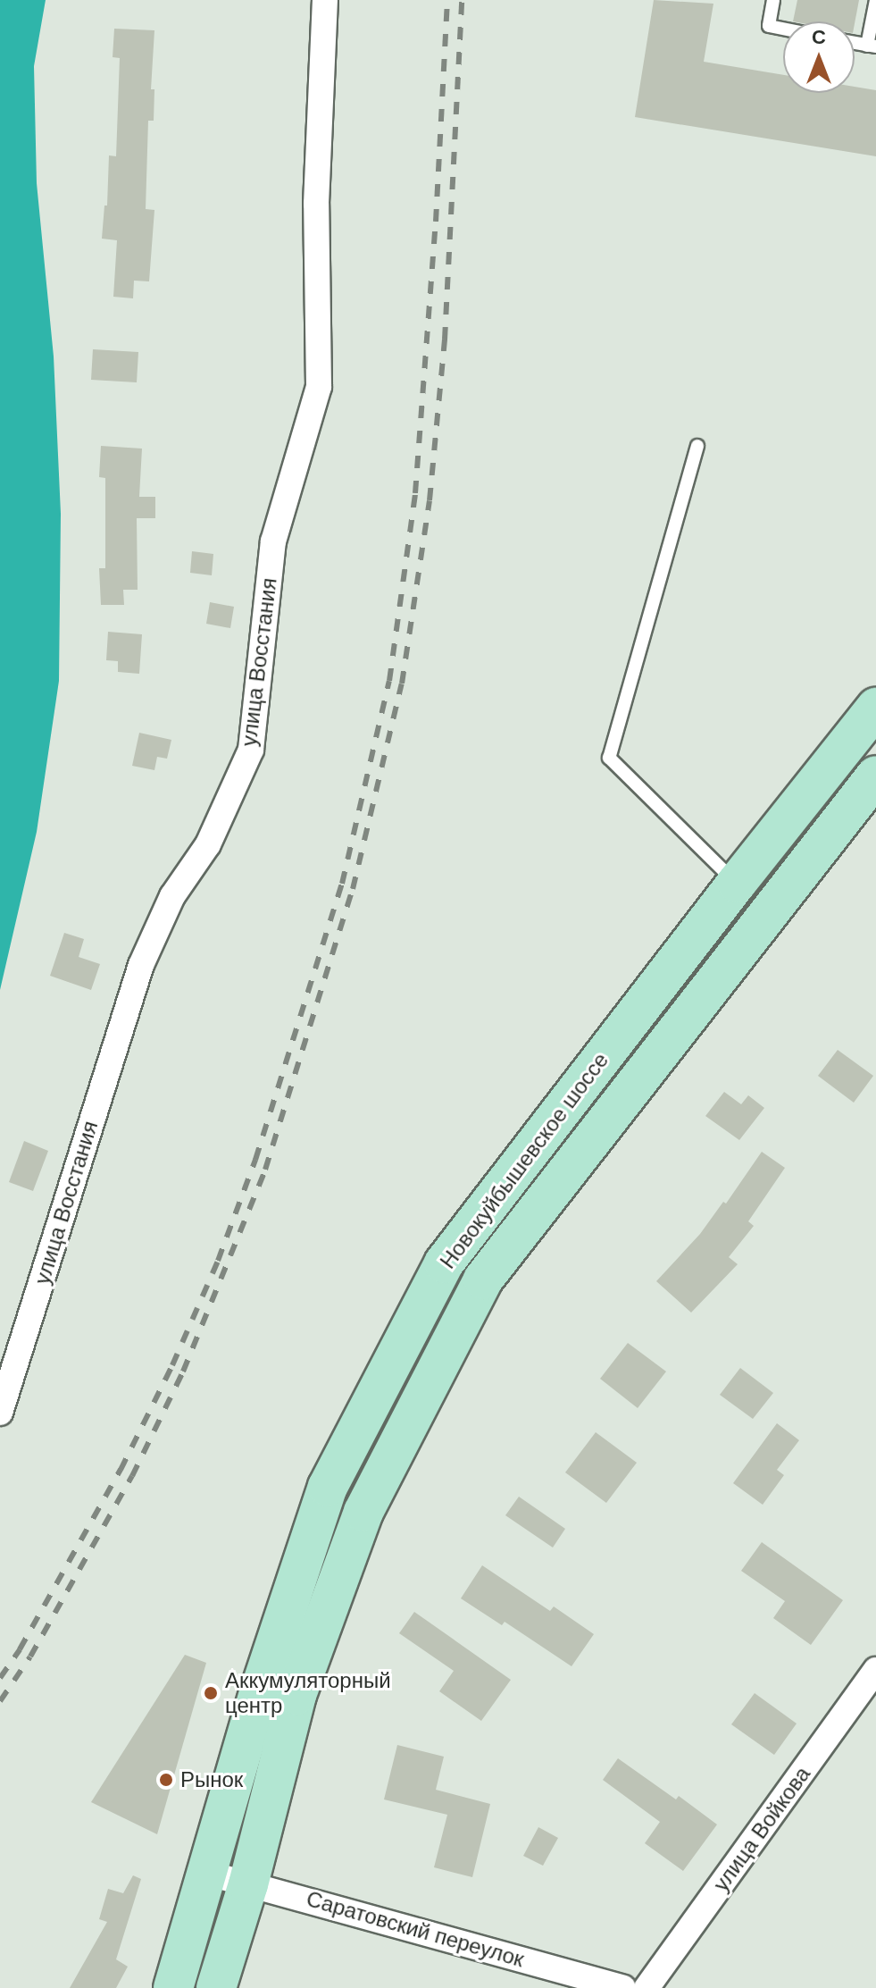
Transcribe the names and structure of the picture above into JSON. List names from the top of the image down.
{
  "streets": {
    "main road": ["Новокуйбышевское шоссе"],
    "street": ["улица Восстания", "улица Войкова", "Саратовский переулок"]
  },
  "crossings": [
    ["Новокуйбышевское шоссе", "Саратовский переулок"]
  ],
  "places": ["Аккумуляторный центр", "Рынок"],
  "north": "top"
}
